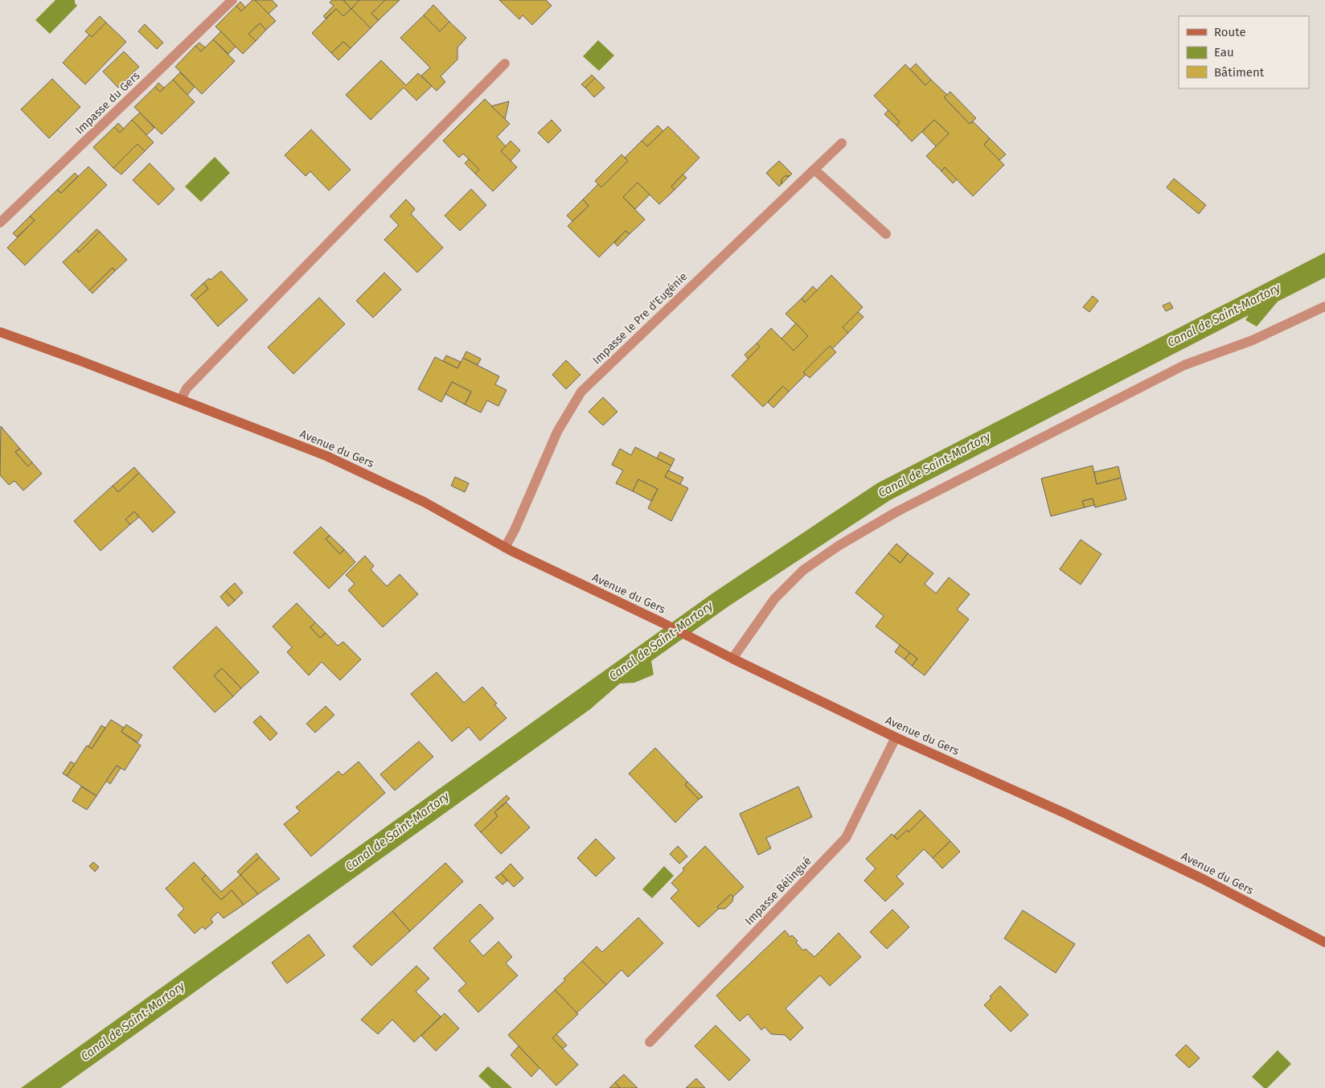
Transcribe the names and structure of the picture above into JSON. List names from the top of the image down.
{
  "streets": {
    "main road": ["Avenue du Gers"],
    "street": ["Impasse du Gers", "Impasse le Pre d'Eugénie", "Impasse Bélingué"]
  },
  "crossings": [
    ["Impasse le Pre d'Eugénie", "Avenue du Gers"],
    ["Avenue du Gers", "Impasse Bélingué"]
  ],
  "water": ["Canal de Saint-Martory"],
  "legend": ["Route", "Eau", "Bâtiment"]
}
